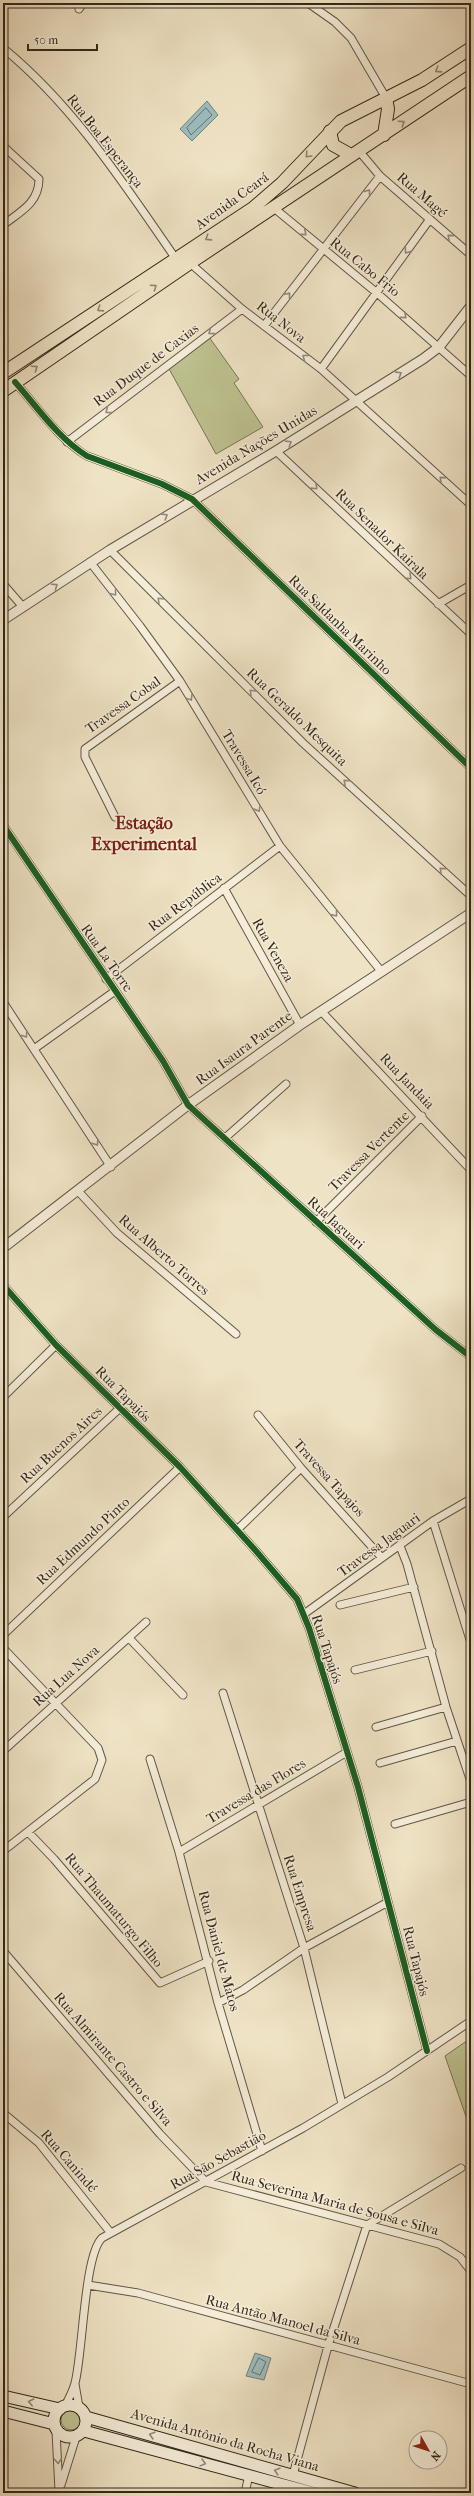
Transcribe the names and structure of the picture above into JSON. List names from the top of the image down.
{
  "streets": {
    "main road": ["Avenida Ceará", "Avenida Antônio da Rocha Viana"],
    "street": [
      "Rua Boa Esperança",
      "Rua Magé",
      "Rua Cabo Frio",
      "Rua Nova",
      "Rua Duque de Caxias",
      "Avenida Nações Unidas",
      "Rua Senador Kairala",
      "Rua Saldanha Marinho",
      "Travessa Cobal",
      "Rua Geraldo Mesquita",
      "Travessa Icó",
      "Rua República",
      "Rua Veneza",
      "Rua La Torre",
      "Rua Isaura Parente",
      "Rua Jandaia",
      "Travessa Vertente",
      "Rua Jaguari",
      "Rua Alberto Torres",
      "Rua Tapajós",
      "Rua Buenos Aires",
      "Travessa Tapajos",
      "Rua Edmundo Pinto",
      "Travessa Jaguari",
      "Rua Lua Nova",
      "Travessa das Flores",
      "Rua Empresa",
      "Rua Thaumaturgo Filho",
      "Rua Daniel de Matos",
      "Rua Almirante Castro e Silva",
      "Rua São Sebastião",
      "Rua Canindé",
      "Rua Severina Maria de Sousa e Silva",
      "Rua Antão Manoel da Silva"
    ]
  },
  "crossings": [
    ["Rua Boa Esperança", "Avenida Ceará"],
    ["Rua Magé", "Avenida Ceará"],
    ["Avenida Ceará", "Rua Cabo Frio"],
    ["Avenida Ceará", "Rua Nova"],
    ["Avenida Ceará", "Rua Saldanha Marinho"],
    ["Rua Cabo Frio", "Avenida Nações Unidas"],
    ["Rua Nova", "Rua Duque de Caxias"],
    ["Rua Nova", "Avenida Nações Unidas"],
    ["Rua Duque de Caxias", "Rua Saldanha Marinho"],
    ["Avenida Nações Unidas", "Rua Senador Kairala"],
    ["Avenida Nações Unidas", "Rua Saldanha Marinho"],
    ["Avenida Nações Unidas", "Rua Geraldo Mesquita"],
    ["Avenida Nações Unidas", "Travessa Icó"],
    ["Travessa Cobal", "Travessa Icó"],
    ["Travessa Icó", "Rua República"],
    ["Travessa Icó", "Rua Isaura Parente"],
    ["Rua República", "Rua Veneza"],
    ["Rua República", "Rua La Torre"],
    ["Rua Veneza", "Rua Isaura Parente"],
    ["Rua La Torre", "Rua Isaura Parente"],
    ["Rua La Torre", "Rua Jaguari"],
    ["Rua Isaura Parente", "Rua Jandaia"],
    ["Rua Isaura Parente", "Rua Jaguari"],
    ["Rua Isaura Parente", "Rua Alberto Torres"],
    ["Rua Jandaia", "Travessa Vertente"],
    ["Travessa Vertente", "Rua Jaguari"],
    ["Rua Tapajós", "Rua Buenos Aires"],
    ["Rua Tapajós", "Rua Edmundo Pinto"],
    ["Rua Tapajós", "Travessa Jaguari"],
    ["Rua Tapajós", "Travessa das Flores"],
    ["Rua Tapajós", "Rua São Sebastião"],
    ["Travessa Tapajos", "Travessa Jaguari"],
    ["Travessa das Flores", "Rua Empresa"],
    ["Travessa das Flores", "Rua Daniel de Matos"],
    ["Rua Empresa", "Rua São Sebastião"],
    ["Rua Thaumaturgo Filho", "Rua Daniel de Matos"],
    ["Rua Daniel de Matos", "Rua São Sebastião"],
    ["Rua Almirante Castro e Silva", "Rua São Sebastião"],
    ["Rua Almirante Castro e Silva", "Rua Severina Maria de Sousa e Silva"],
    ["Rua São Sebastião", "Rua Canindé"],
    ["Rua São Sebastião", "Rua Severina Maria de Sousa e Silva"],
    ["Rua São Sebastião", "Rua Antão Manoel da Silva"],
    ["Rua São Sebastião", "Avenida Antônio da Rocha Viana"]
  ],
  "one_way": [
    "Rua Magé",
    "Rua Cabo Frio",
    "Rua Nova",
    "Rua Duque de Caxias",
    "Avenida Nações Unidas",
    "Rua Senador Kairala",
    "Rua Geraldo Mesquita",
    "Travessa Icó"
  ],
  "districts": ["Estação Experimental"],
  "scale_bar": "50 m",
  "north": "bottom right"
}
